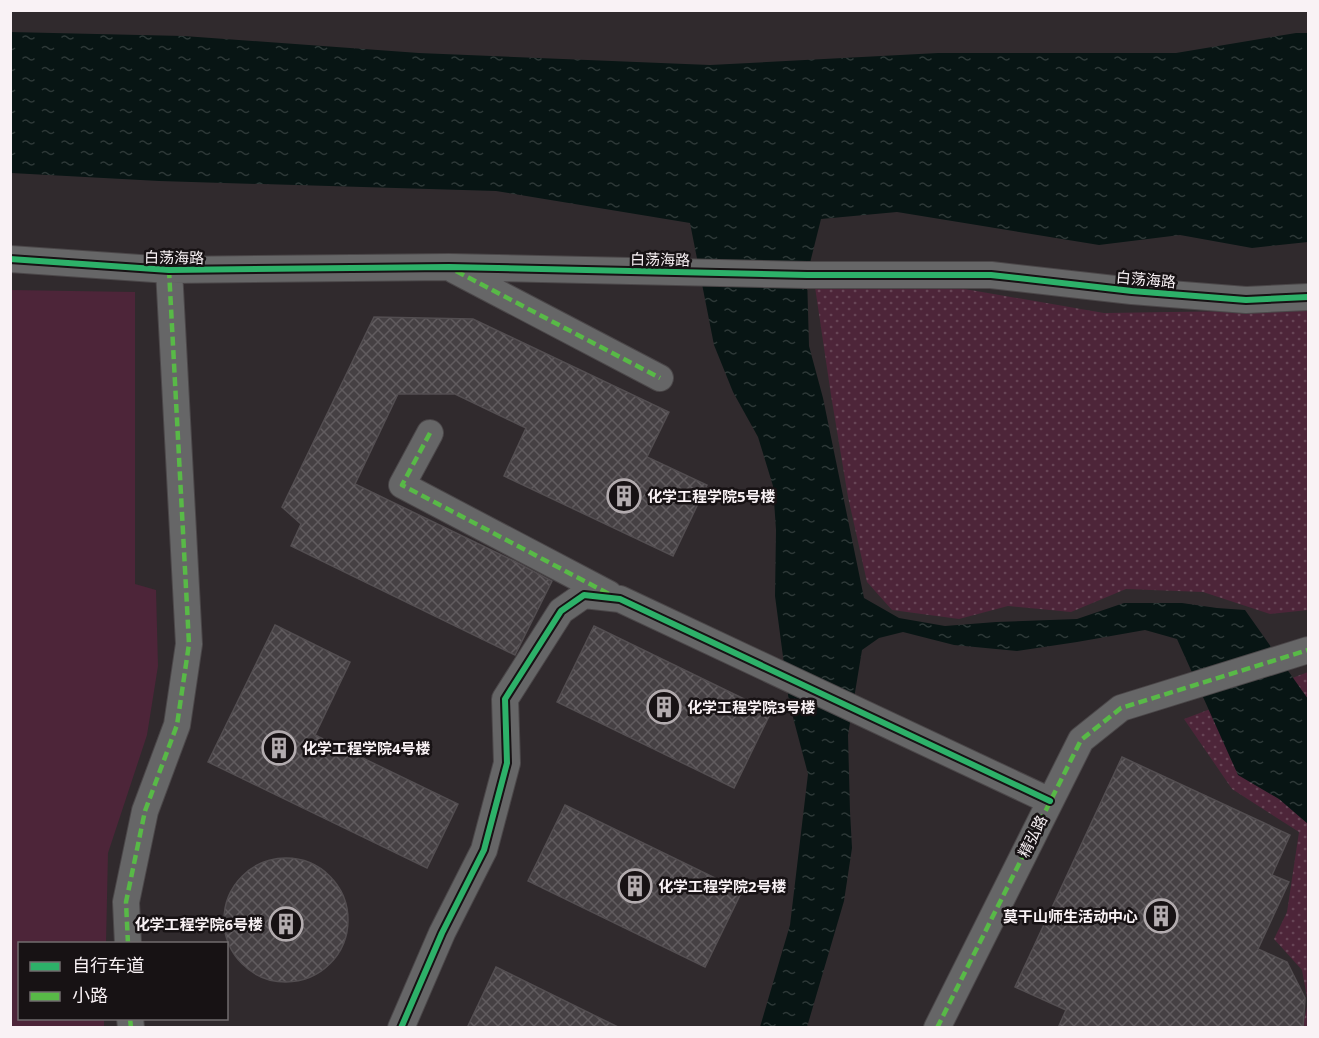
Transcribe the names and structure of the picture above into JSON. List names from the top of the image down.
{
  "streets": {
    "street": ["白荡海路", "精弘路"]
  },
  "places": {
    "building": [
      "化学工程学院5号楼",
      "化学工程学院3号楼",
      "化学工程学院4号楼",
      "化学工程学院2号楼",
      "莫干山师生活动中心",
      "化学工程学院6号楼"
    ]
  },
  "legend": ["自行车道", "小路"]
}
